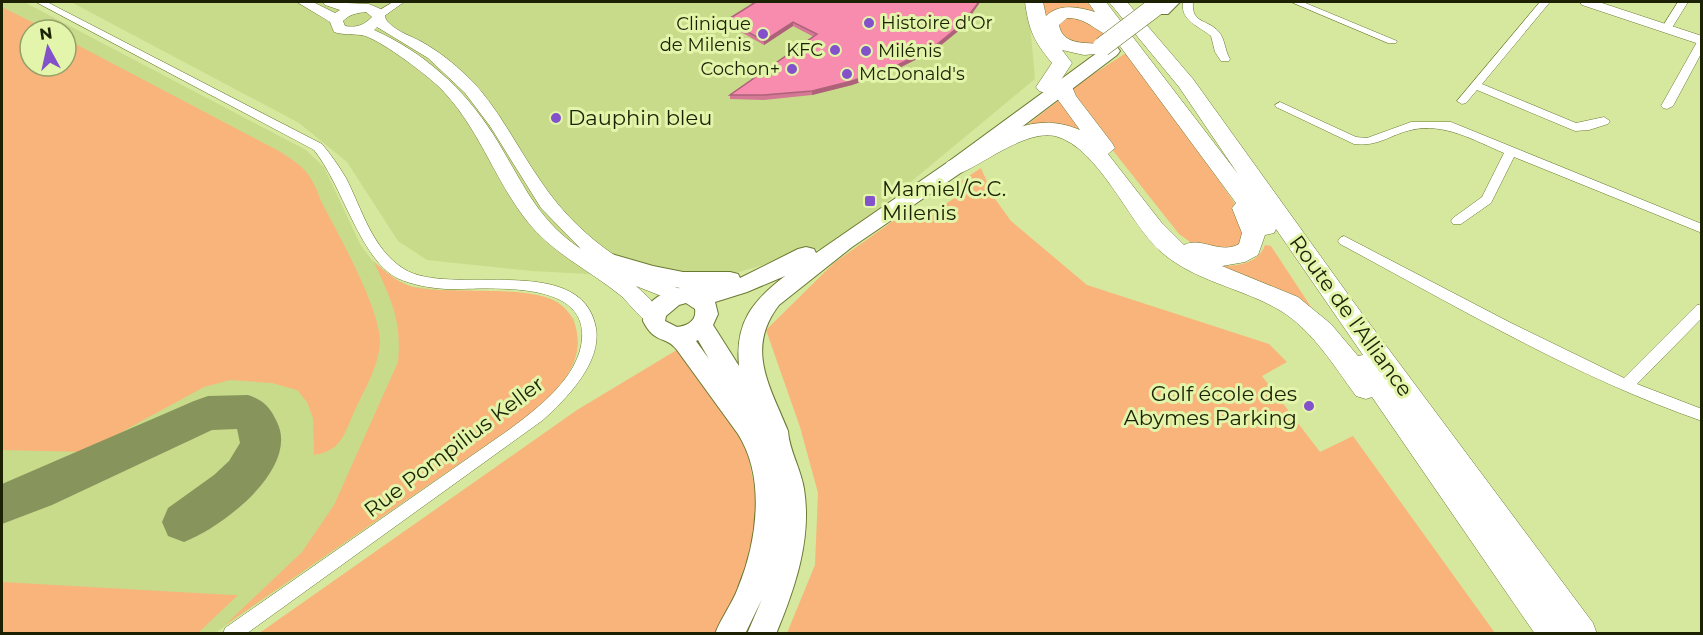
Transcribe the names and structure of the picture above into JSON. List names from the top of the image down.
{
  "streets": {
    "highway": ["Route de l'Alliance"],
    "street": ["Rue Pompilius Keller"]
  },
  "places": {
    "other": [
      "Histoire d'Or",
      "Clinique de Milenis",
      "KFC",
      "Milénis",
      "Cochon+",
      "McDonald's",
      "Dauphin bleu",
      "Golf école des Abymes Parking"
    ],
    "transit": ["Mamiel/C.C. Milenis"]
  },
  "north": "top"
}
